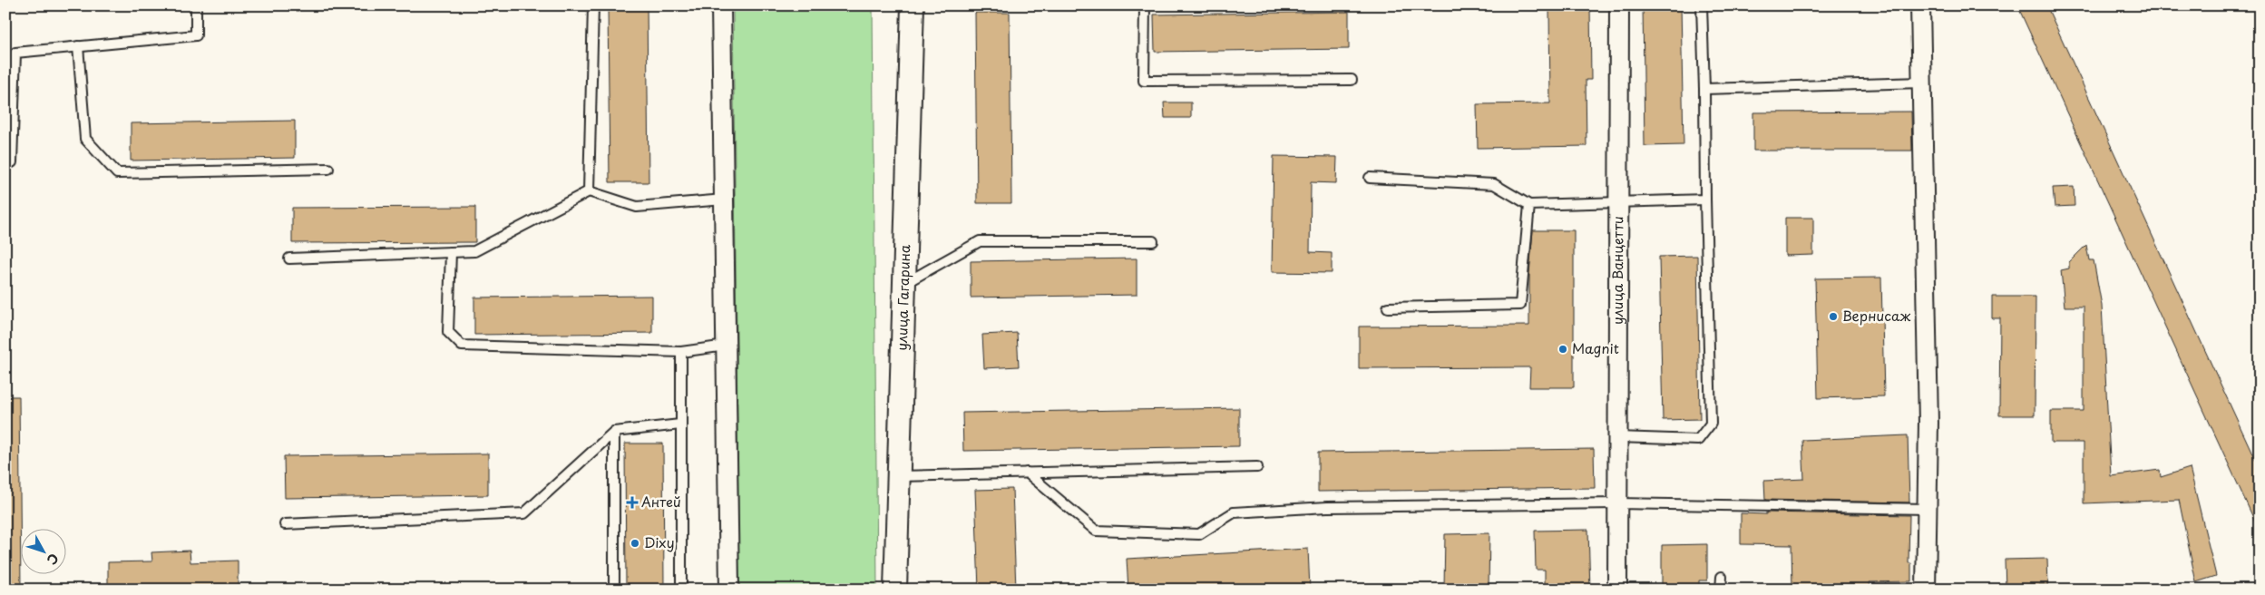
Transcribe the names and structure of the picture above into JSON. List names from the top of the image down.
{
  "streets": {
    "street": ["улица Ванцетти", "улица Гагарина"]
  },
  "places": {
    "other": ["Вернисаж", "Magnit", "Dixy"],
    "health": ["Антей"]
  },
  "north": "bottom right"
}
